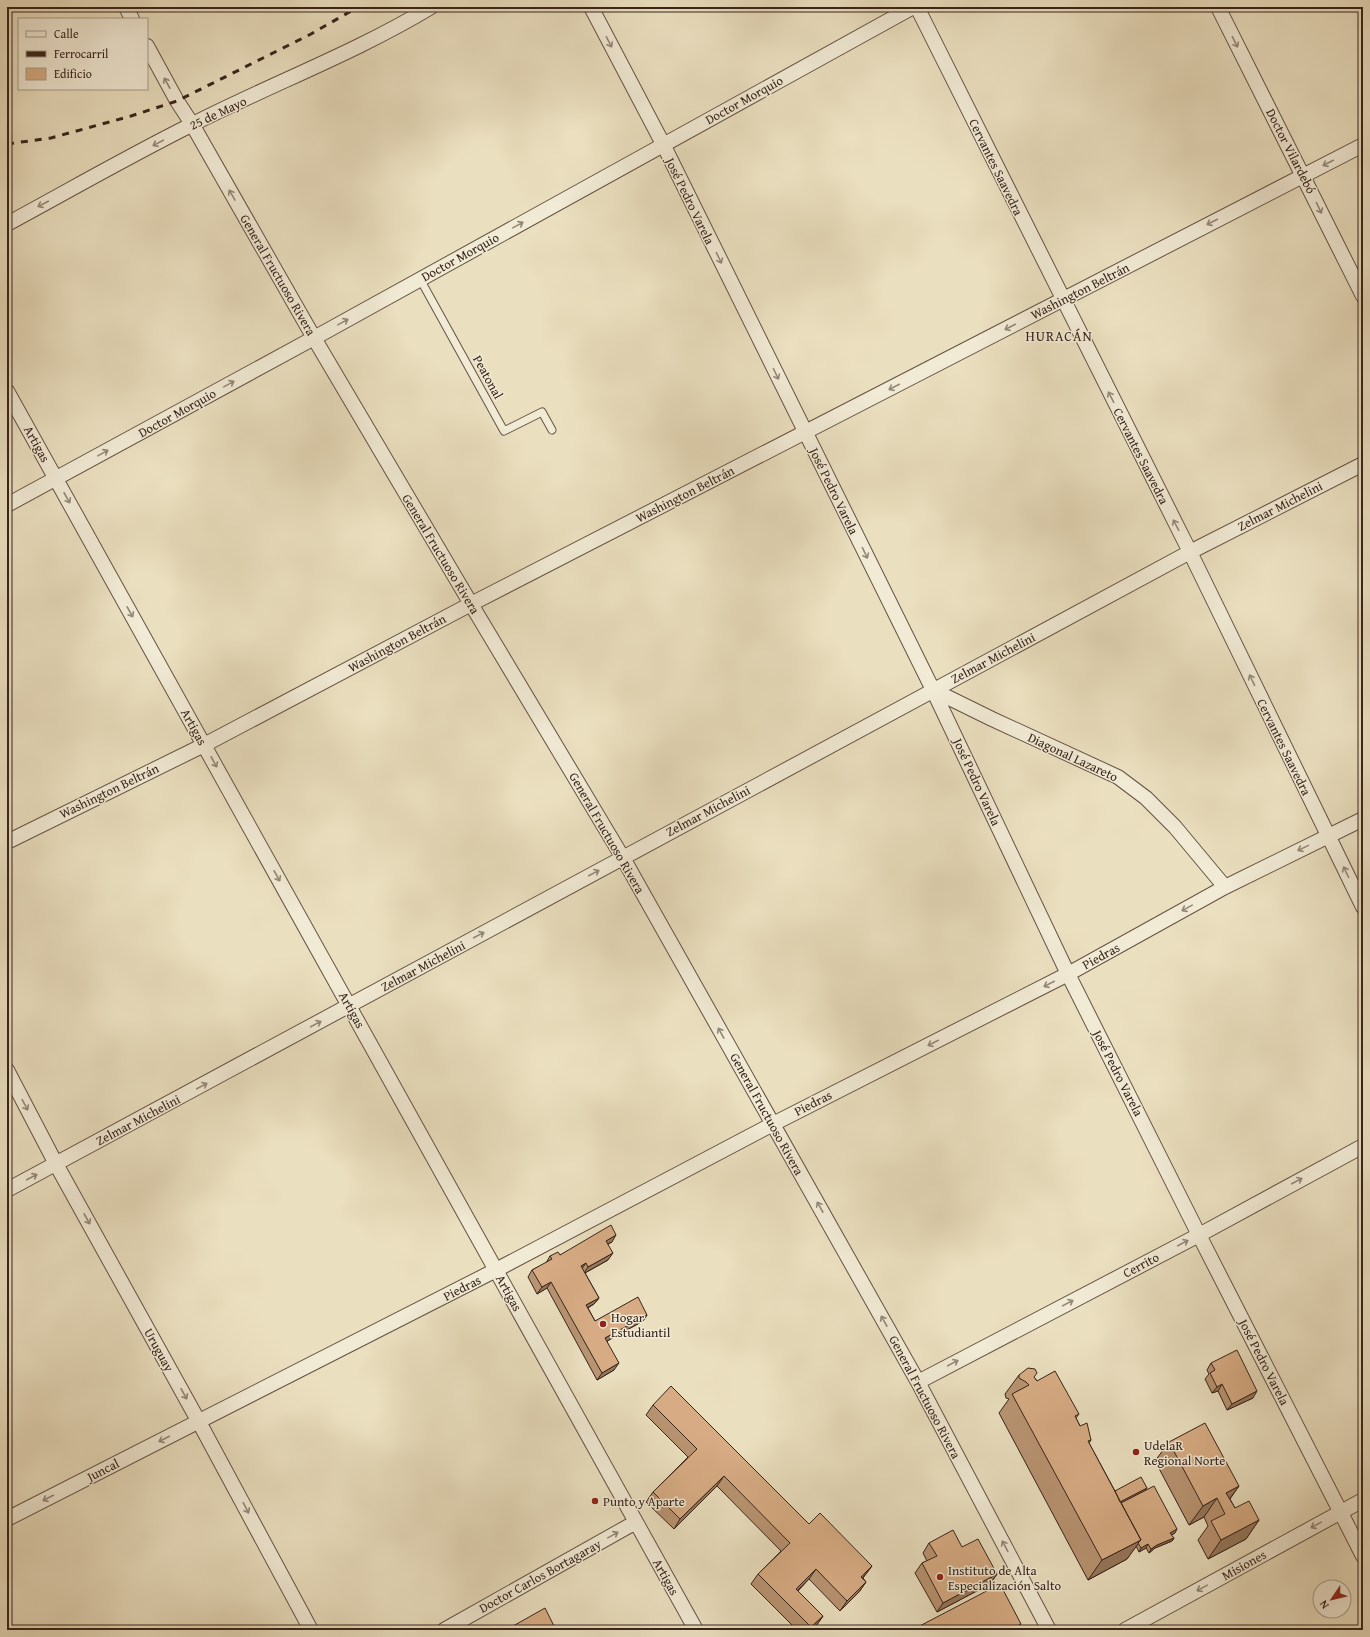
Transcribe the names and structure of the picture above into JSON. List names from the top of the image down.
{
  "streets": {
    "street": [
      "Doctor Morquio",
      "25 de Mayo",
      "Doctor Vilardebó",
      "Cervantes Saavedra",
      "José Pedro Varela",
      "General Fructuoso Rivera",
      "Washington Beltrán",
      "Artigas",
      "Zelmar Michelini",
      "Diagonal Lazareto",
      "Piedras",
      "Cerrito",
      "Uruguay",
      "Juncal",
      "Misiones",
      "Doctor Carlos Bortagaray"
    ],
    "lane": ["Peatonal"]
  },
  "crossings": [
    ["Doctor Morquio", "José Pedro Varela"],
    ["Doctor Morquio", "General Fructuoso Rivera"],
    ["Doctor Morquio", "Peatonal"],
    ["Doctor Morquio", "Artigas"],
    ["25 de Mayo", "General Fructuoso Rivera"],
    ["Doctor Vilardebó", "Washington Beltrán"],
    ["Cervantes Saavedra", "Washington Beltrán"],
    ["Cervantes Saavedra", "Zelmar Michelini"],
    ["Cervantes Saavedra", "Piedras"],
    ["José Pedro Varela", "Washington Beltrán"],
    ["José Pedro Varela", "Zelmar Michelini"],
    ["José Pedro Varela", "Diagonal Lazareto"],
    ["José Pedro Varela", "Piedras"],
    ["José Pedro Varela", "Cerrito"],
    ["José Pedro Varela", "Misiones"],
    ["General Fructuoso Rivera", "Washington Beltrán"],
    ["General Fructuoso Rivera", "Zelmar Michelini"],
    ["General Fructuoso Rivera", "Piedras"],
    ["General Fructuoso Rivera", "Cerrito"],
    ["Washington Beltrán", "Artigas"],
    ["Artigas", "Zelmar Michelini"],
    ["Artigas", "Piedras"],
    ["Artigas", "Doctor Carlos Bortagaray"],
    ["Zelmar Michelini", "Diagonal Lazareto"],
    ["Zelmar Michelini", "Uruguay"],
    ["Diagonal Lazareto", "Piedras"],
    ["Piedras", "Uruguay"],
    ["Piedras", "Juncal"],
    ["Uruguay", "Juncal"]
  ],
  "one_way": [
    "Doctor Morquio",
    "25 de Mayo",
    "Doctor Vilardebó",
    "Cervantes Saavedra",
    "José Pedro Varela",
    "General Fructuoso Rivera",
    "Washington Beltrán",
    "Artigas",
    "Zelmar Michelini",
    "Piedras",
    "Cerrito",
    "Uruguay",
    "Juncal",
    "Misiones",
    "Doctor Carlos Bortagaray"
  ],
  "districts": ["HURACÁN"],
  "places": [
    "Hogar Estudiantil",
    "UdelaR Regional Norte",
    "Punto y Aparte",
    "Instituto de Alta Especialización Salto"
  ],
  "legend": ["Calle", "Ferrocarril", "Edificio"],
  "north": "bottom left"
}
